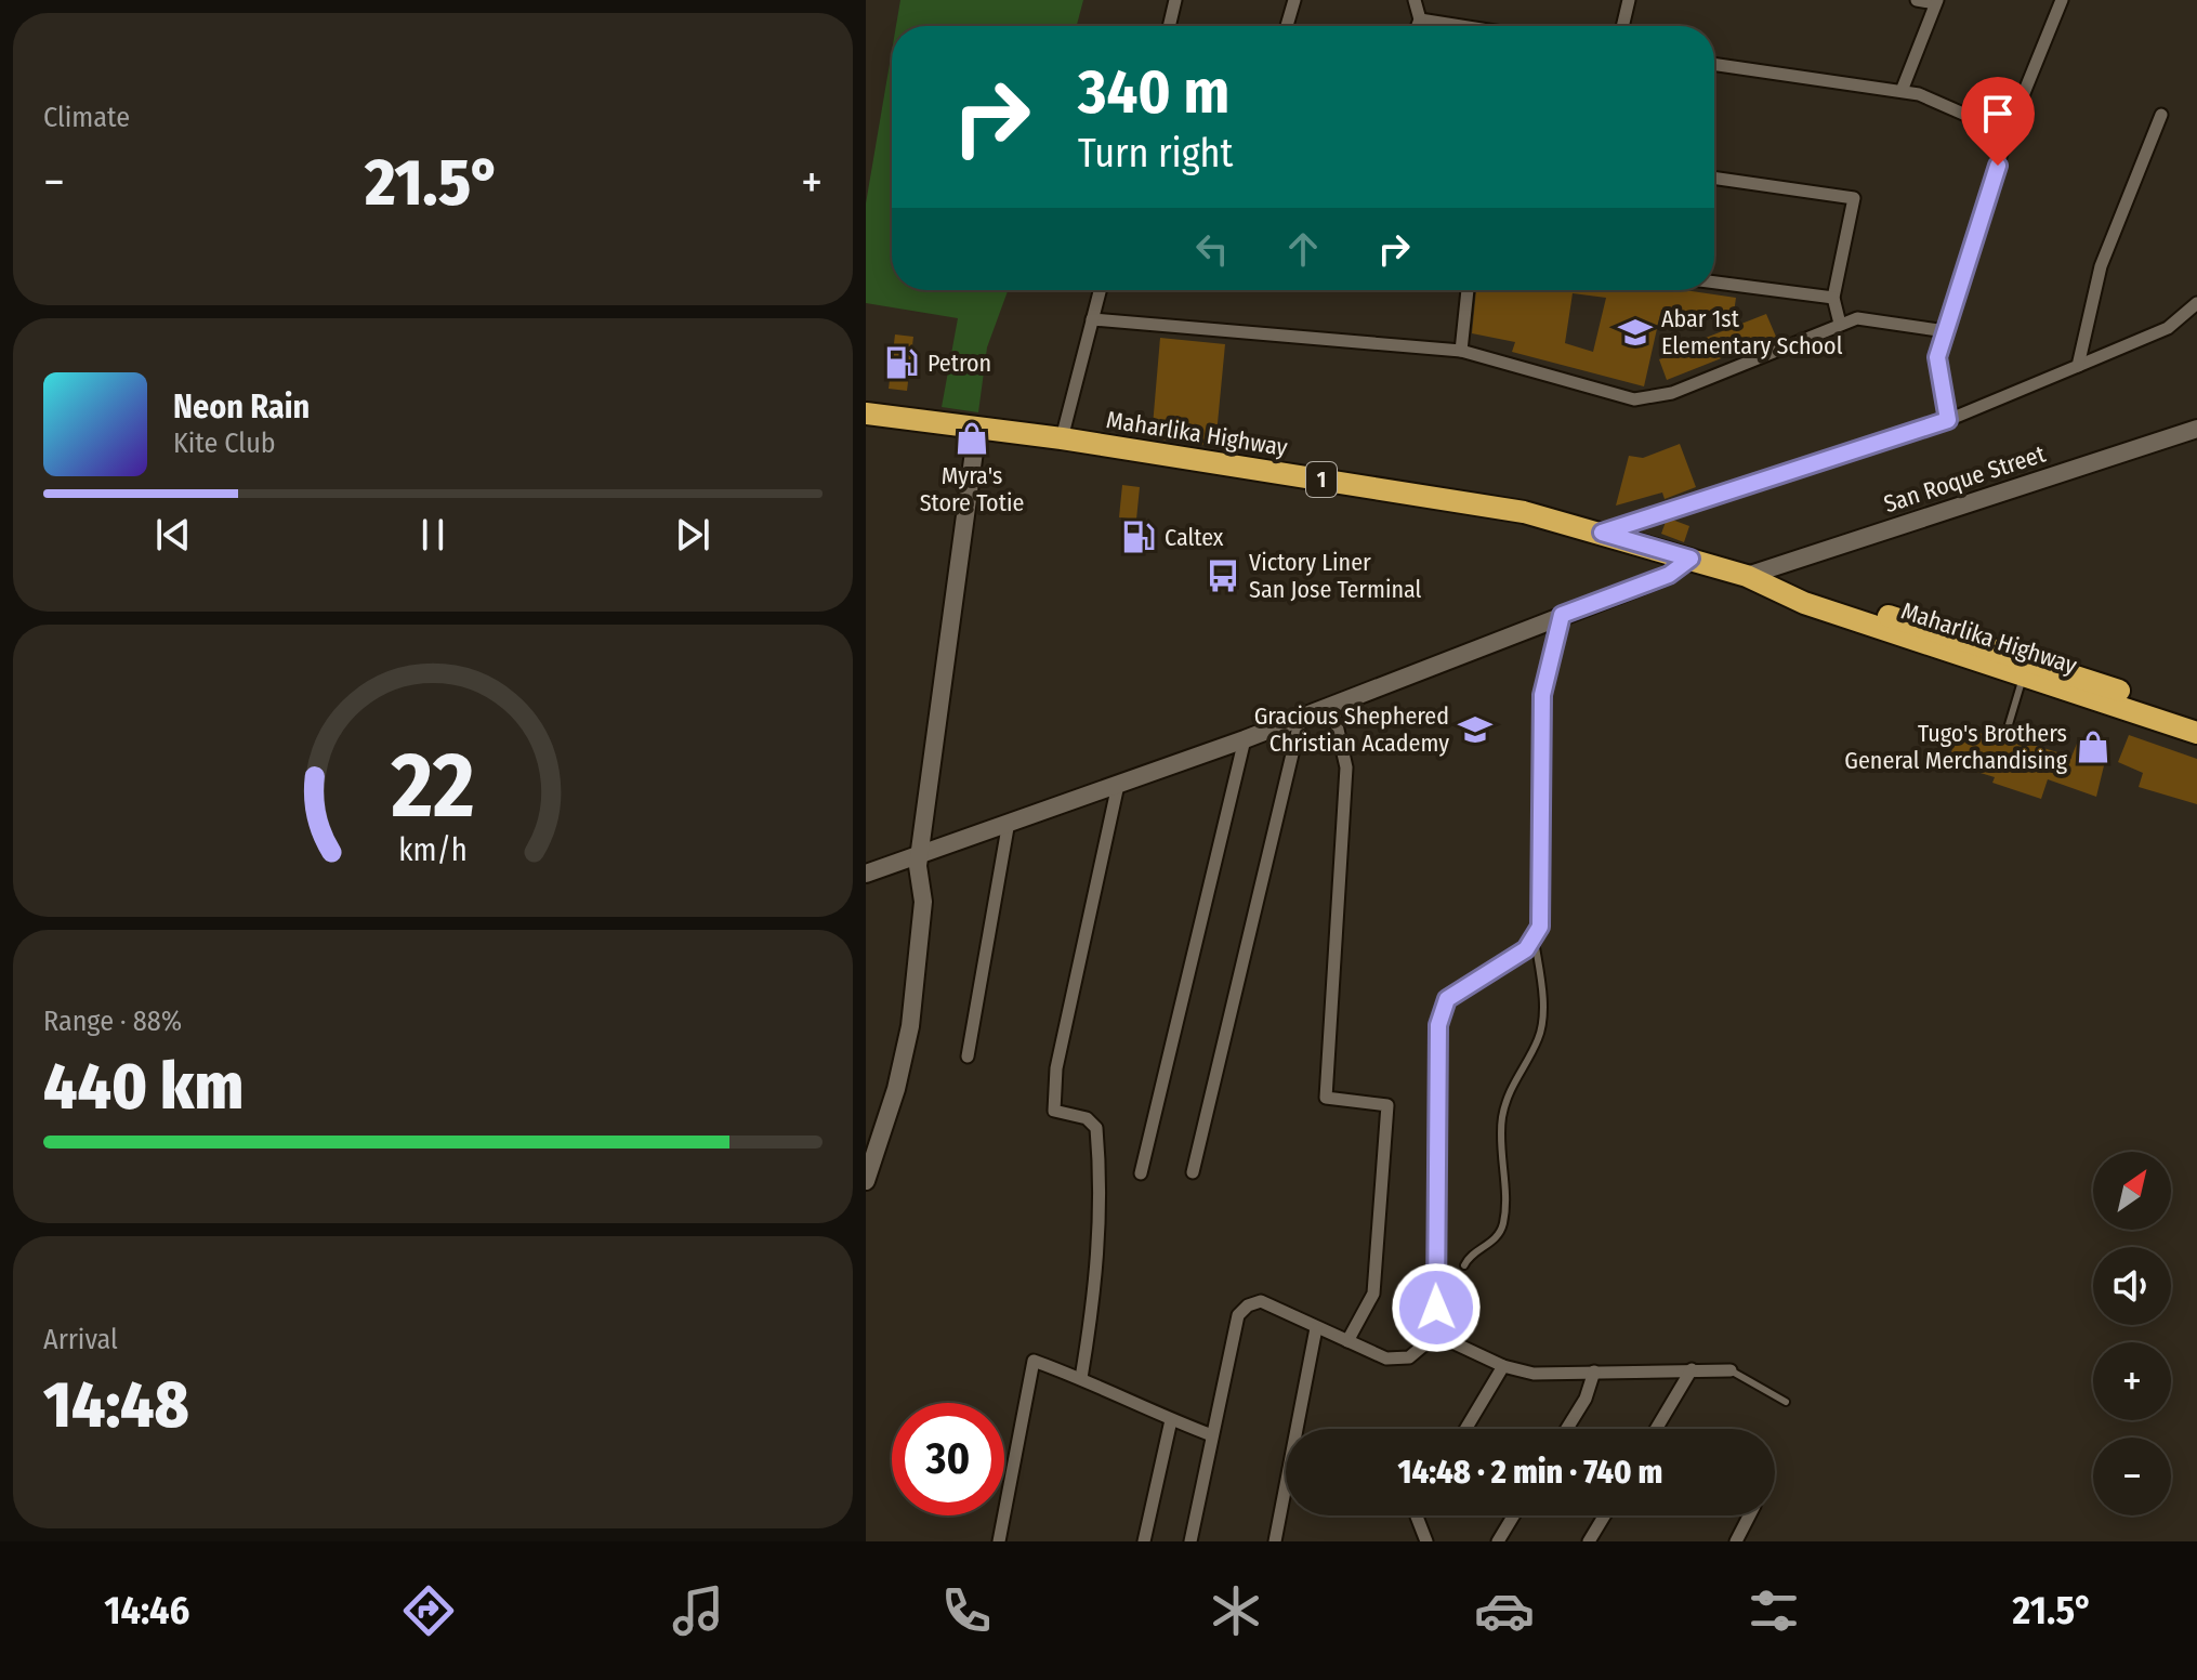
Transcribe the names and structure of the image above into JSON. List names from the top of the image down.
{
  "streets": {
    "highway": ["Maharlika Highway", "1"],
    "street": ["San Roque Street"]
  },
  "crossings": [
    ["Maharlika Highway", "San Roque Street"]
  ],
  "places": {
    "school or university": ["Abar 1st Elementary School", "Gracious Shephered Christian Academy"],
    "fuel station": ["Petron", "Caltex"],
    "shop": ["Myra's Store Totie", "Tugo's Brothers General Merchandising"],
    "bus stop": ["Victory Liner San Jose Terminal"]
  },
  "north": "top right",
  "page": {
    "tile": [
      "Climate",
      ["Range · 88%", "440 km"],
      ["Arrival", "14:48"]
    ],
    "turn": ["340 m", "Turn right"],
    "heat": ["−", "21.5°", "+"],
    "song": ["Neon Rain", "Kite Club"],
    "map_buttons": ["+", "−"],
    "limit": "30",
    "trip": "14:48 · 2 min · 740 m",
    "tabs": ["14:46", "21.5°"],
    "gauge": ["22", "km/h"]
  }
}
